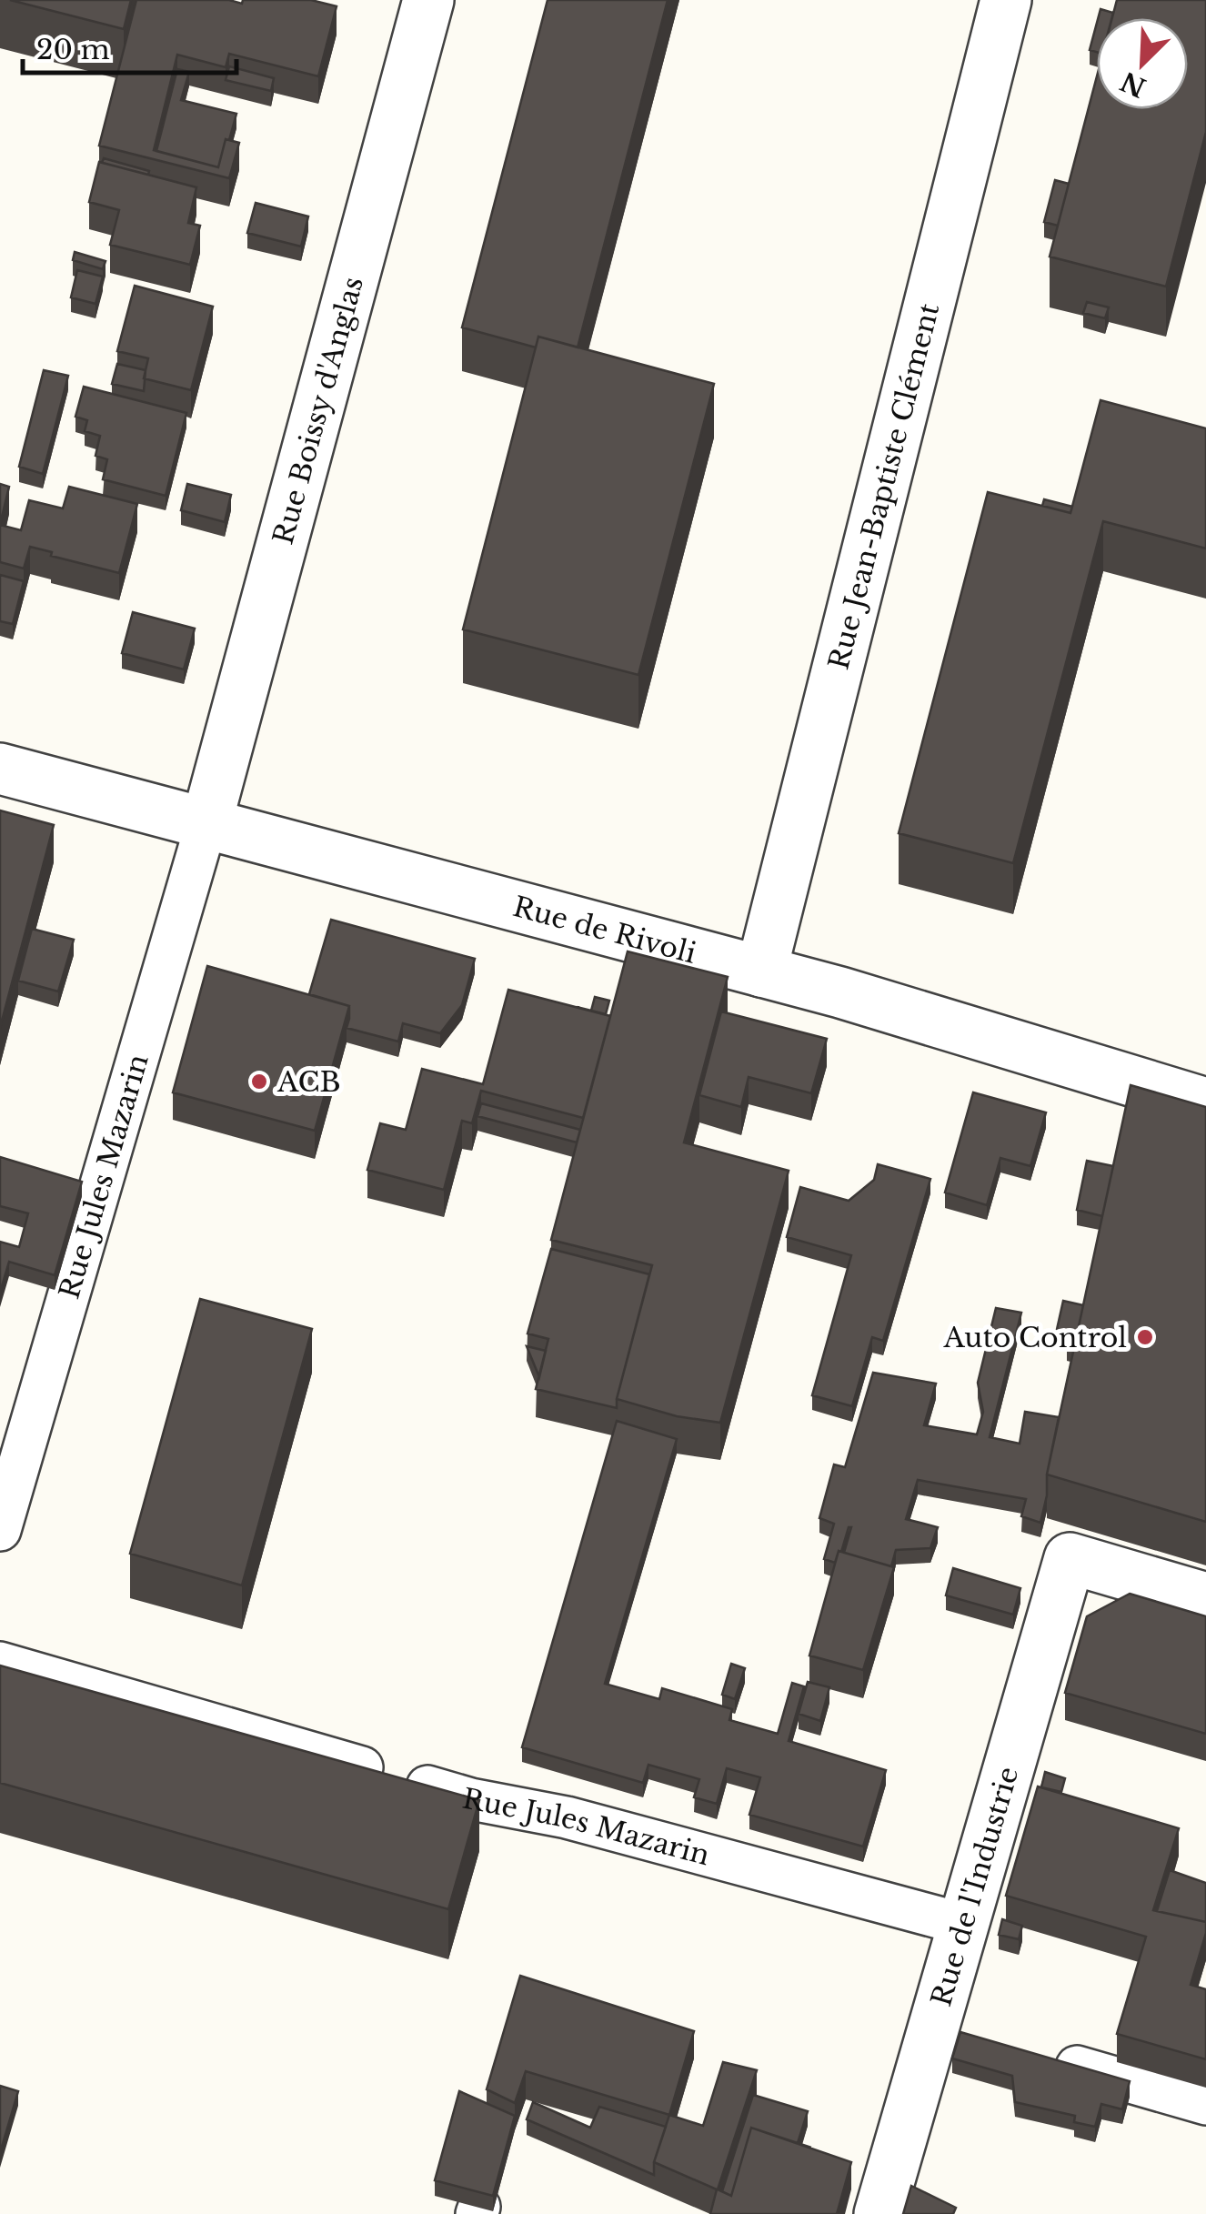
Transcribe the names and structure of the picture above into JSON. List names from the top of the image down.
{
  "streets": {
    "street": [
      "Rue Boissy d'Anglas",
      "Rue Jean-Baptiste Clément",
      "Rue de Rivoli",
      "Rue de l'Industrie"
    ],
    "lane": ["Rue Jules Mazarin"]
  },
  "crossings": [
    ["Rue Boissy d'Anglas", "Rue de Rivoli"],
    ["Rue Boissy d'Anglas", "Rue Jules Mazarin"],
    ["Rue Jean-Baptiste Clément", "Rue de Rivoli"],
    ["Rue de Rivoli", "Rue Jules Mazarin"],
    ["Rue Jules Mazarin", "Rue de l'Industrie"]
  ],
  "places": ["ACB", "Auto Control"],
  "scale_bar": "20 m",
  "north": "bottom left"
}
